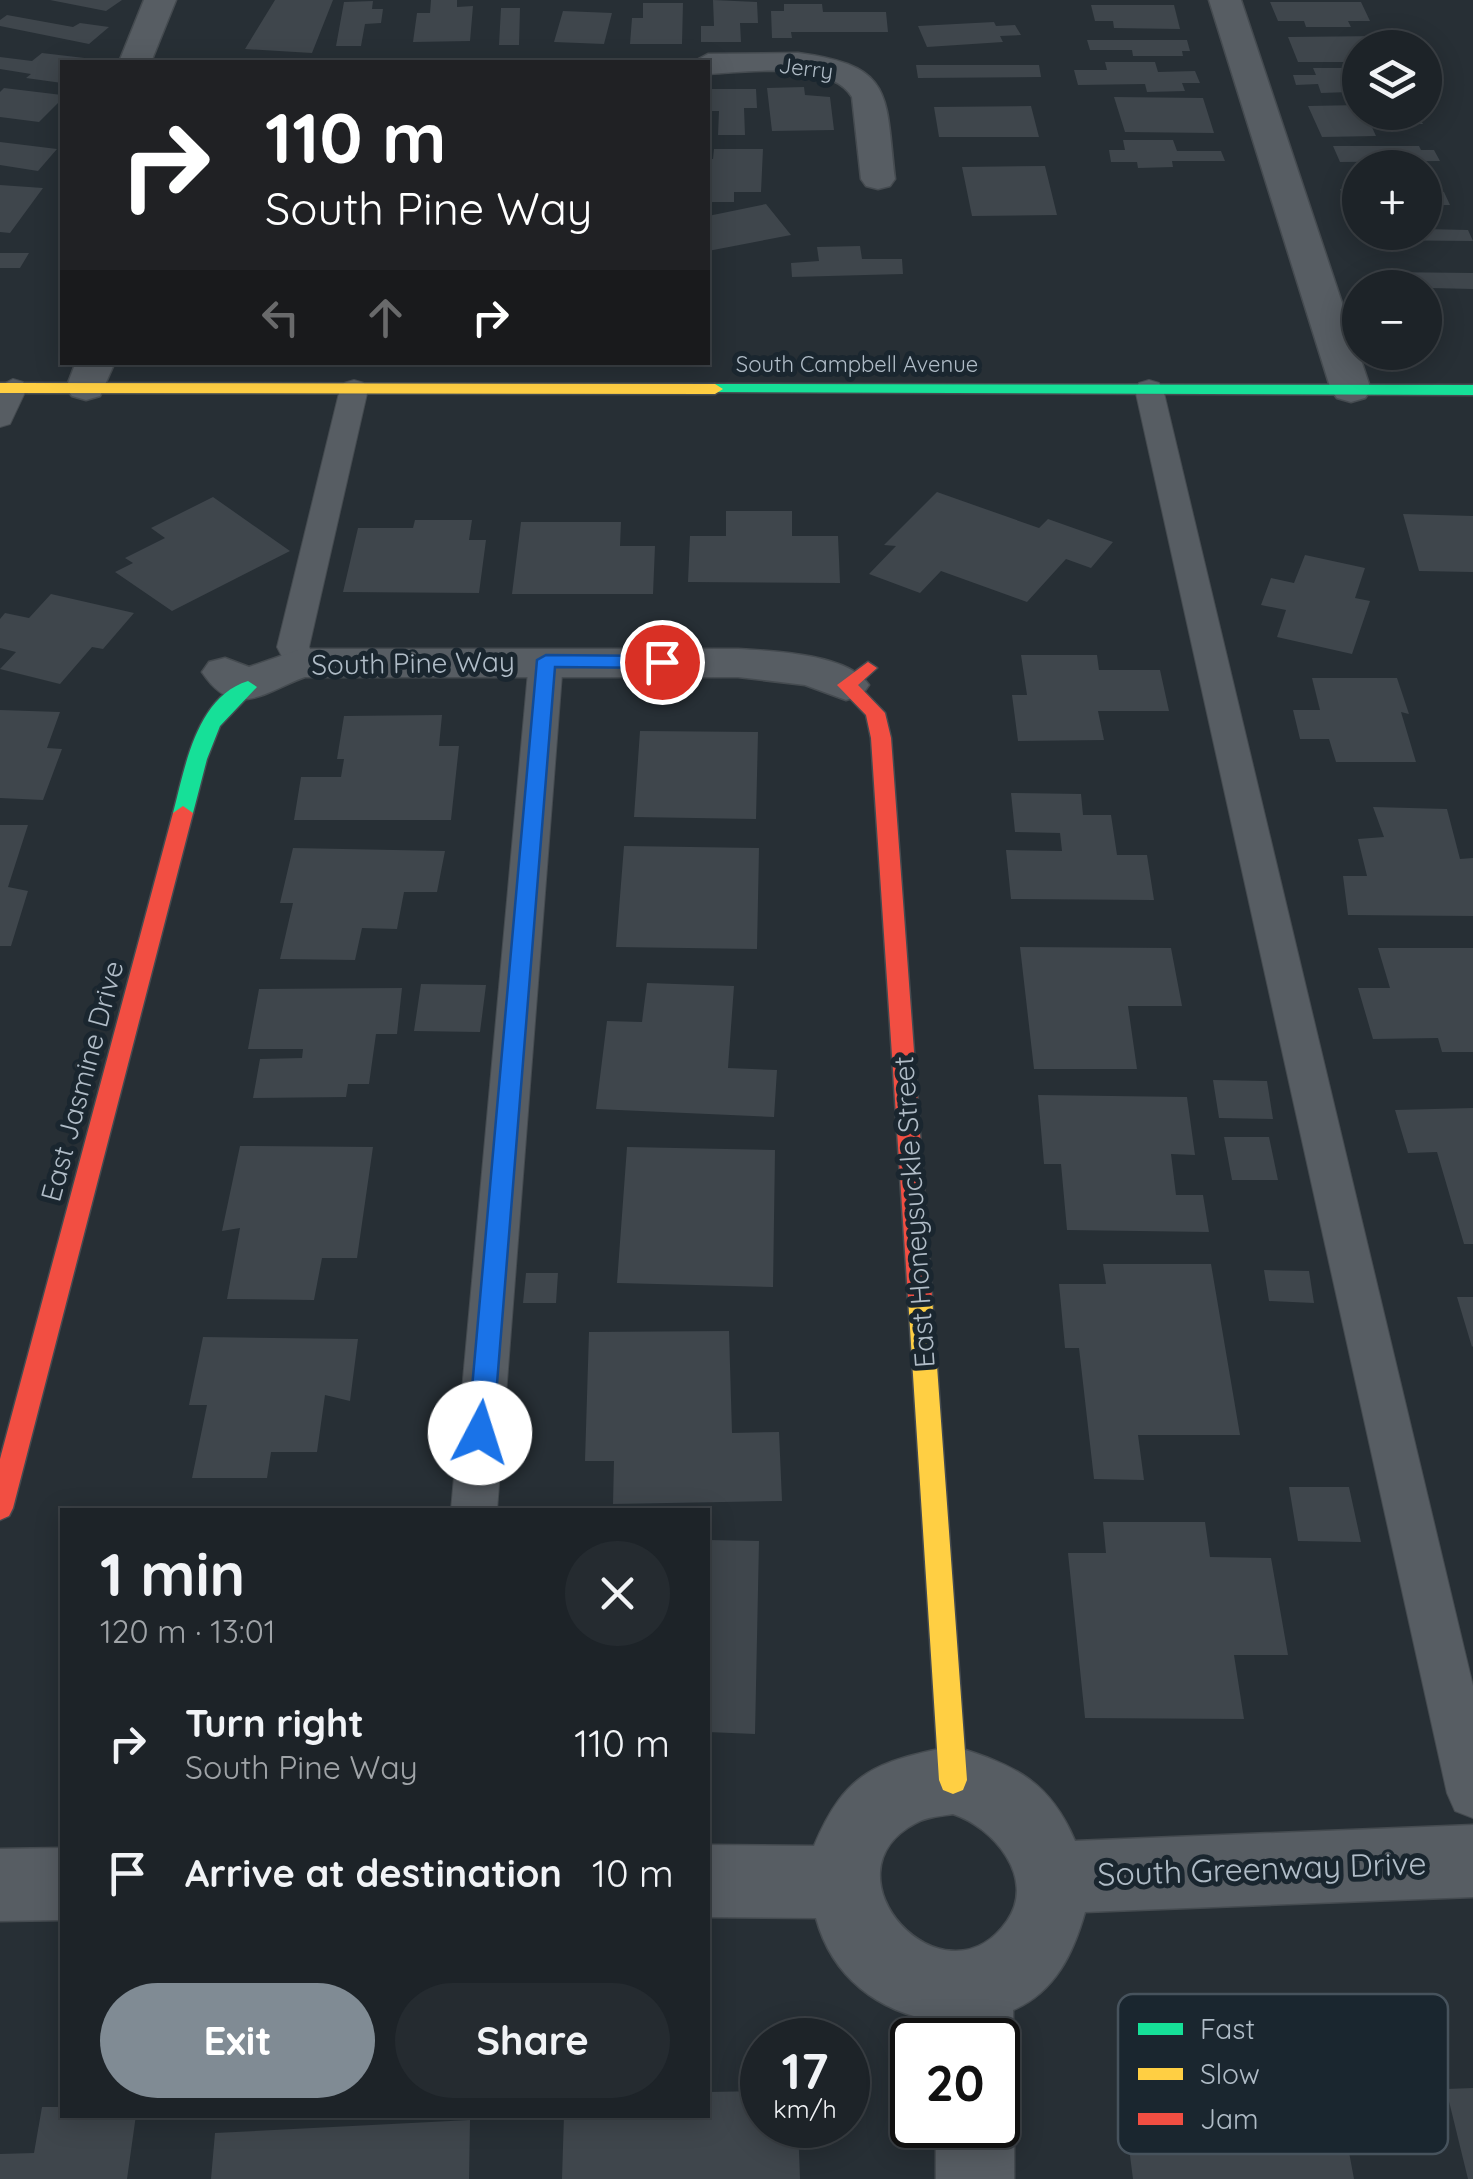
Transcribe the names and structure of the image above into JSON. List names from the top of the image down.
{
  "streets": {
    "street": [
      "Jerry",
      "South Campbell Avenue",
      "South Pine Way",
      "East Jasmine Drive",
      "East Honeysuckle Street",
      "South Greenway Drive"
    ]
  },
  "crossings": [
    ["South Pine Way", "East Jasmine Drive"],
    ["South Pine Way", "East Honeysuckle Street"],
    ["East Honeysuckle Street", "South Greenway Drive"]
  ],
  "legend": ["Fast", "Slow", "Jam"],
  "page": {
    "map_buttons": ["+", "−"],
    "turn": ["110 m", "South Pine Way"],
    "heading": ["1 min", "120 m · 13:01"],
    "list": [
      {
        "name": "Turn right",
        "note": "South Pine Way",
        "value": "110 m"
      },
      {
        "name": "Arrive at destination",
        "value": "10 m"
      }
    ],
    "buttons": ["Exit", "Share"],
    "speed": "17 km/h",
    "limit": "20"
  }
}
